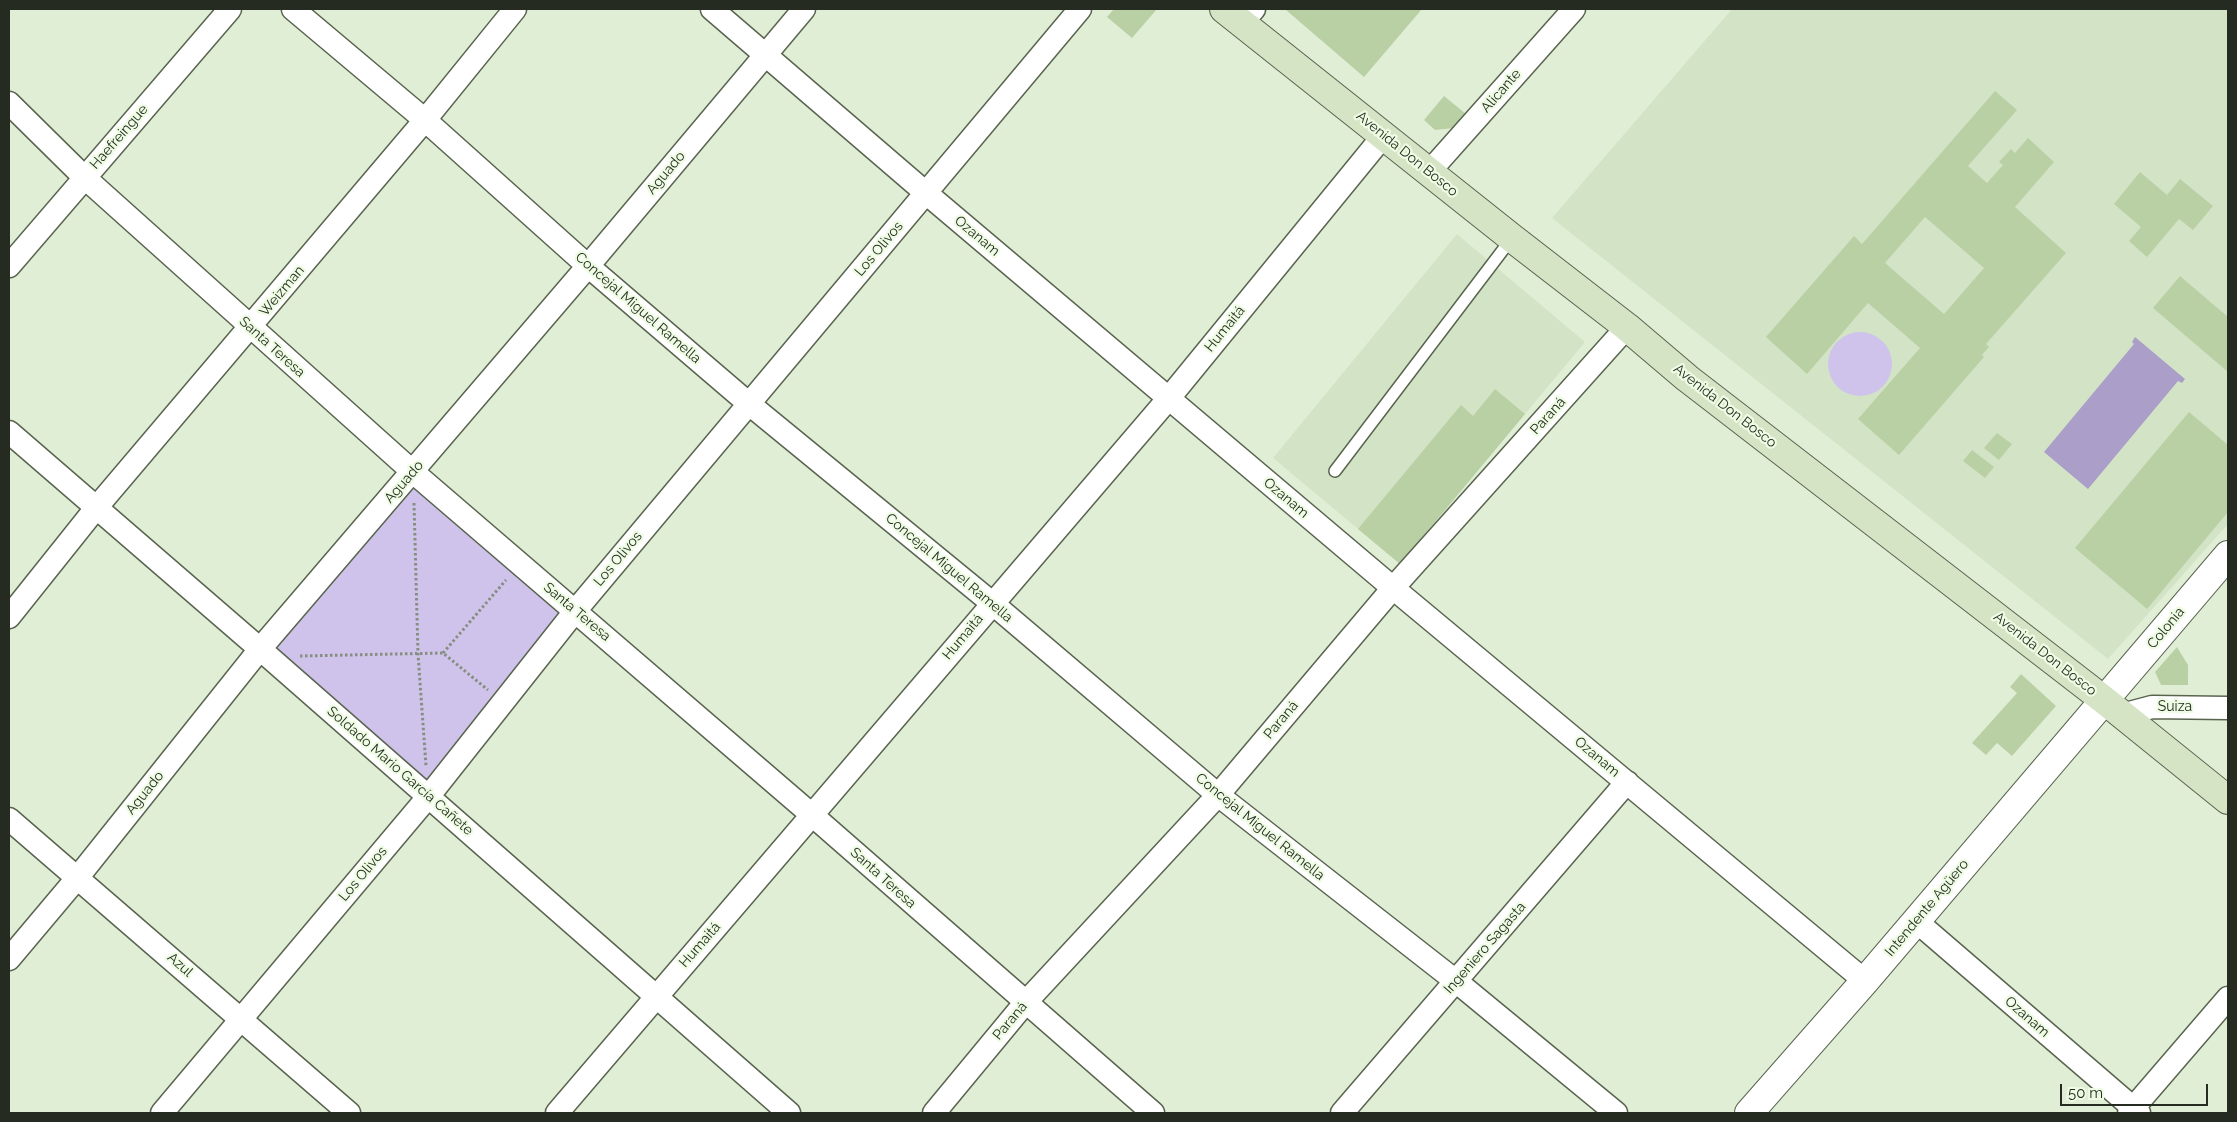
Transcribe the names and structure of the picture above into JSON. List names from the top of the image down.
{
  "streets": {
    "main road": ["Avenida Don Bosco"],
    "street": [
      "Alicante",
      "Haefreingue",
      "Aguado",
      "Ozanam",
      "Los Olivos",
      "Weizman",
      "Concejal Miguel Ramella",
      "Humaitá",
      "Santa Teresa",
      "Paraná",
      "Colonia",
      "Suiza",
      "Soldado Mario García Cañete",
      "Intendente Agüero",
      "Ingeniero Sagasta",
      "Azul"
    ]
  },
  "crossings": [
    ["Alicante", "Avenida Don Bosco"],
    ["Haefreingue", "Santa Teresa"],
    ["Avenida Don Bosco", "Humaitá"],
    ["Avenida Don Bosco", "Paraná"],
    ["Avenida Don Bosco", "Colonia"],
    ["Avenida Don Bosco", "Suiza"],
    ["Avenida Don Bosco", "Intendente Agüero"],
    ["Aguado", "Ozanam"],
    ["Aguado", "Concejal Miguel Ramella"],
    ["Aguado", "Santa Teresa"],
    ["Aguado", "Soldado Mario García Cañete"],
    ["Aguado", "Azul"],
    ["Ozanam", "Los Olivos"],
    ["Ozanam", "Humaitá"],
    ["Ozanam", "Paraná"],
    ["Ozanam", "Intendente Agüero"],
    ["Ozanam", "Ingeniero Sagasta"],
    ["Los Olivos", "Concejal Miguel Ramella"],
    ["Los Olivos", "Santa Teresa"],
    ["Los Olivos", "Soldado Mario García Cañete"],
    ["Los Olivos", "Azul"],
    ["Weizman", "Concejal Miguel Ramella"],
    ["Weizman", "Santa Teresa"],
    ["Weizman", "Soldado Mario García Cañete"],
    ["Concejal Miguel Ramella", "Humaitá"],
    ["Concejal Miguel Ramella", "Paraná"],
    ["Concejal Miguel Ramella", "Ingeniero Sagasta"],
    ["Humaitá", "Santa Teresa"],
    ["Humaitá", "Soldado Mario García Cañete"],
    ["Santa Teresa", "Paraná"],
    ["Colonia", "Suiza"],
    ["Colonia", "Intendente Agüero"],
    ["Suiza", "Intendente Agüero"]
  ],
  "scale_bar": "50 m"
}
